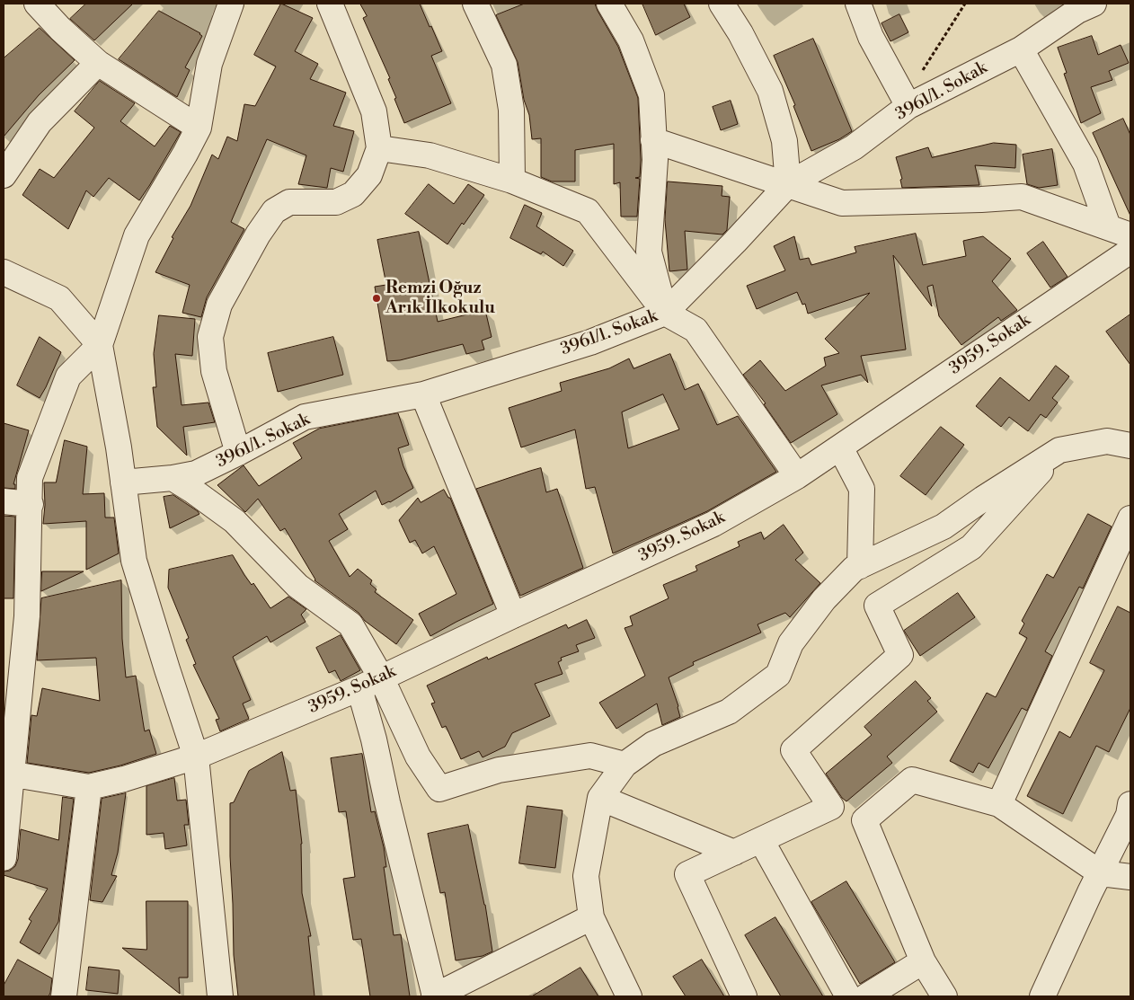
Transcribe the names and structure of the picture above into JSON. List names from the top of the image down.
{
  "streets": {
    "street": ["3961/1. Sokak", "3959. Sokak"]
  },
  "places": ["Remzi Oğuz Arık İlkokulu"]
}
